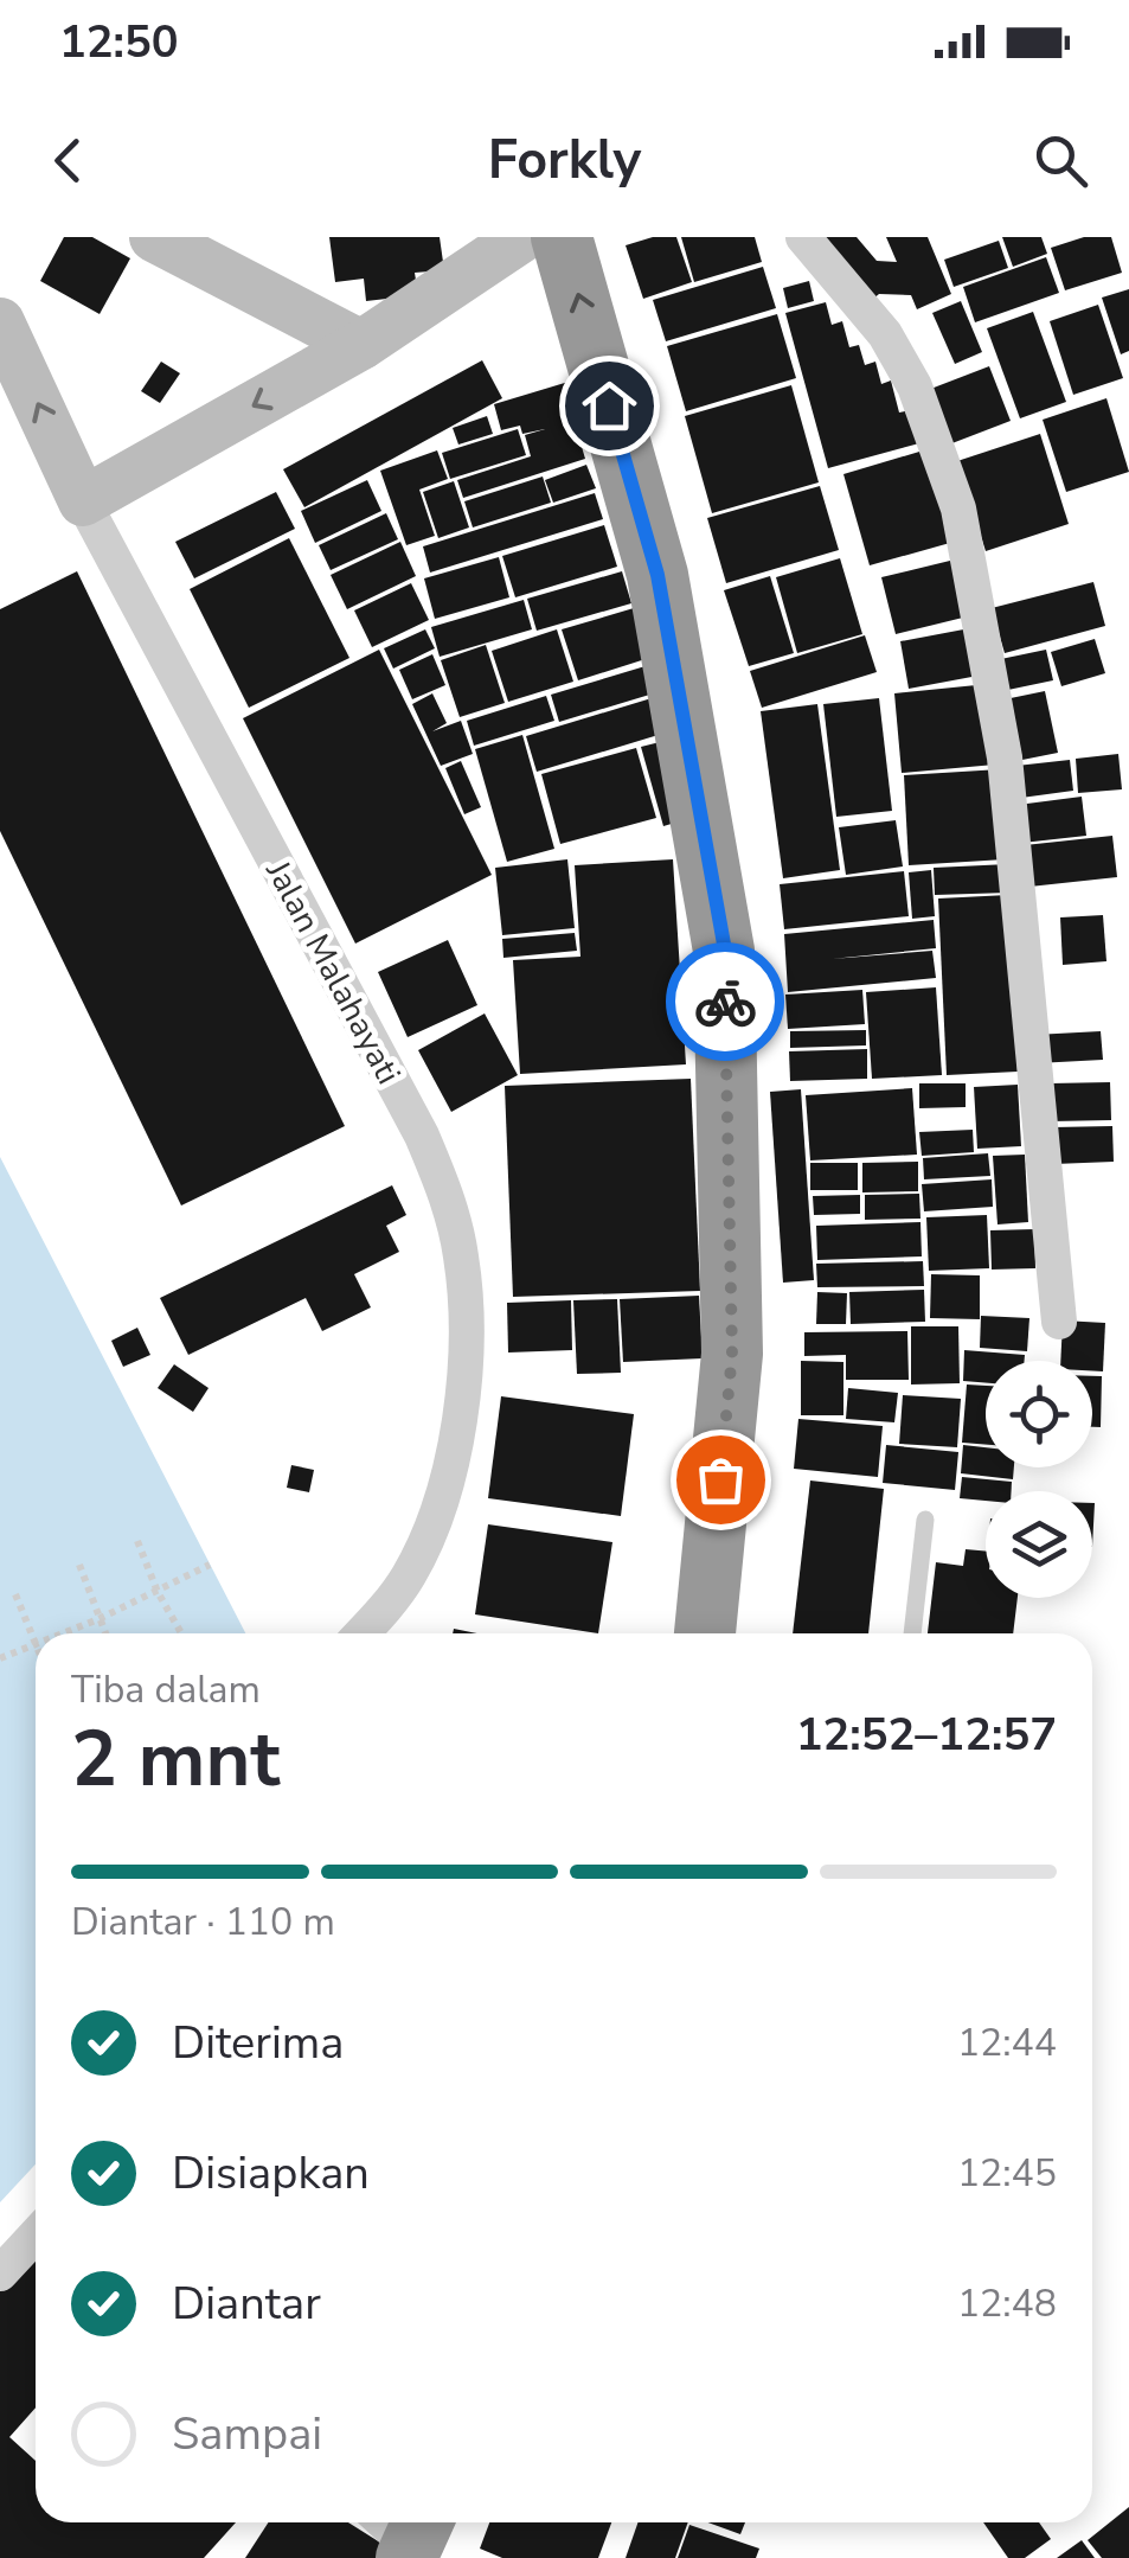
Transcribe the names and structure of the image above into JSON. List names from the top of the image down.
{
  "streets": {
    "main road": ["Jalan Malahayati"]
  },
  "page": {
    "status": "12:50",
    "header": "Forkly",
    "heading": ["2 mnt", "Tiba dalam", "12:52–12:57"],
    "bar": "Diantar · 110 m",
    "list": [
      ["Diterima", "12:44"],
      ["Disiapkan", "12:45"],
      ["Diantar", "12:48"],
      "Sampai"
    ]
  }
}
